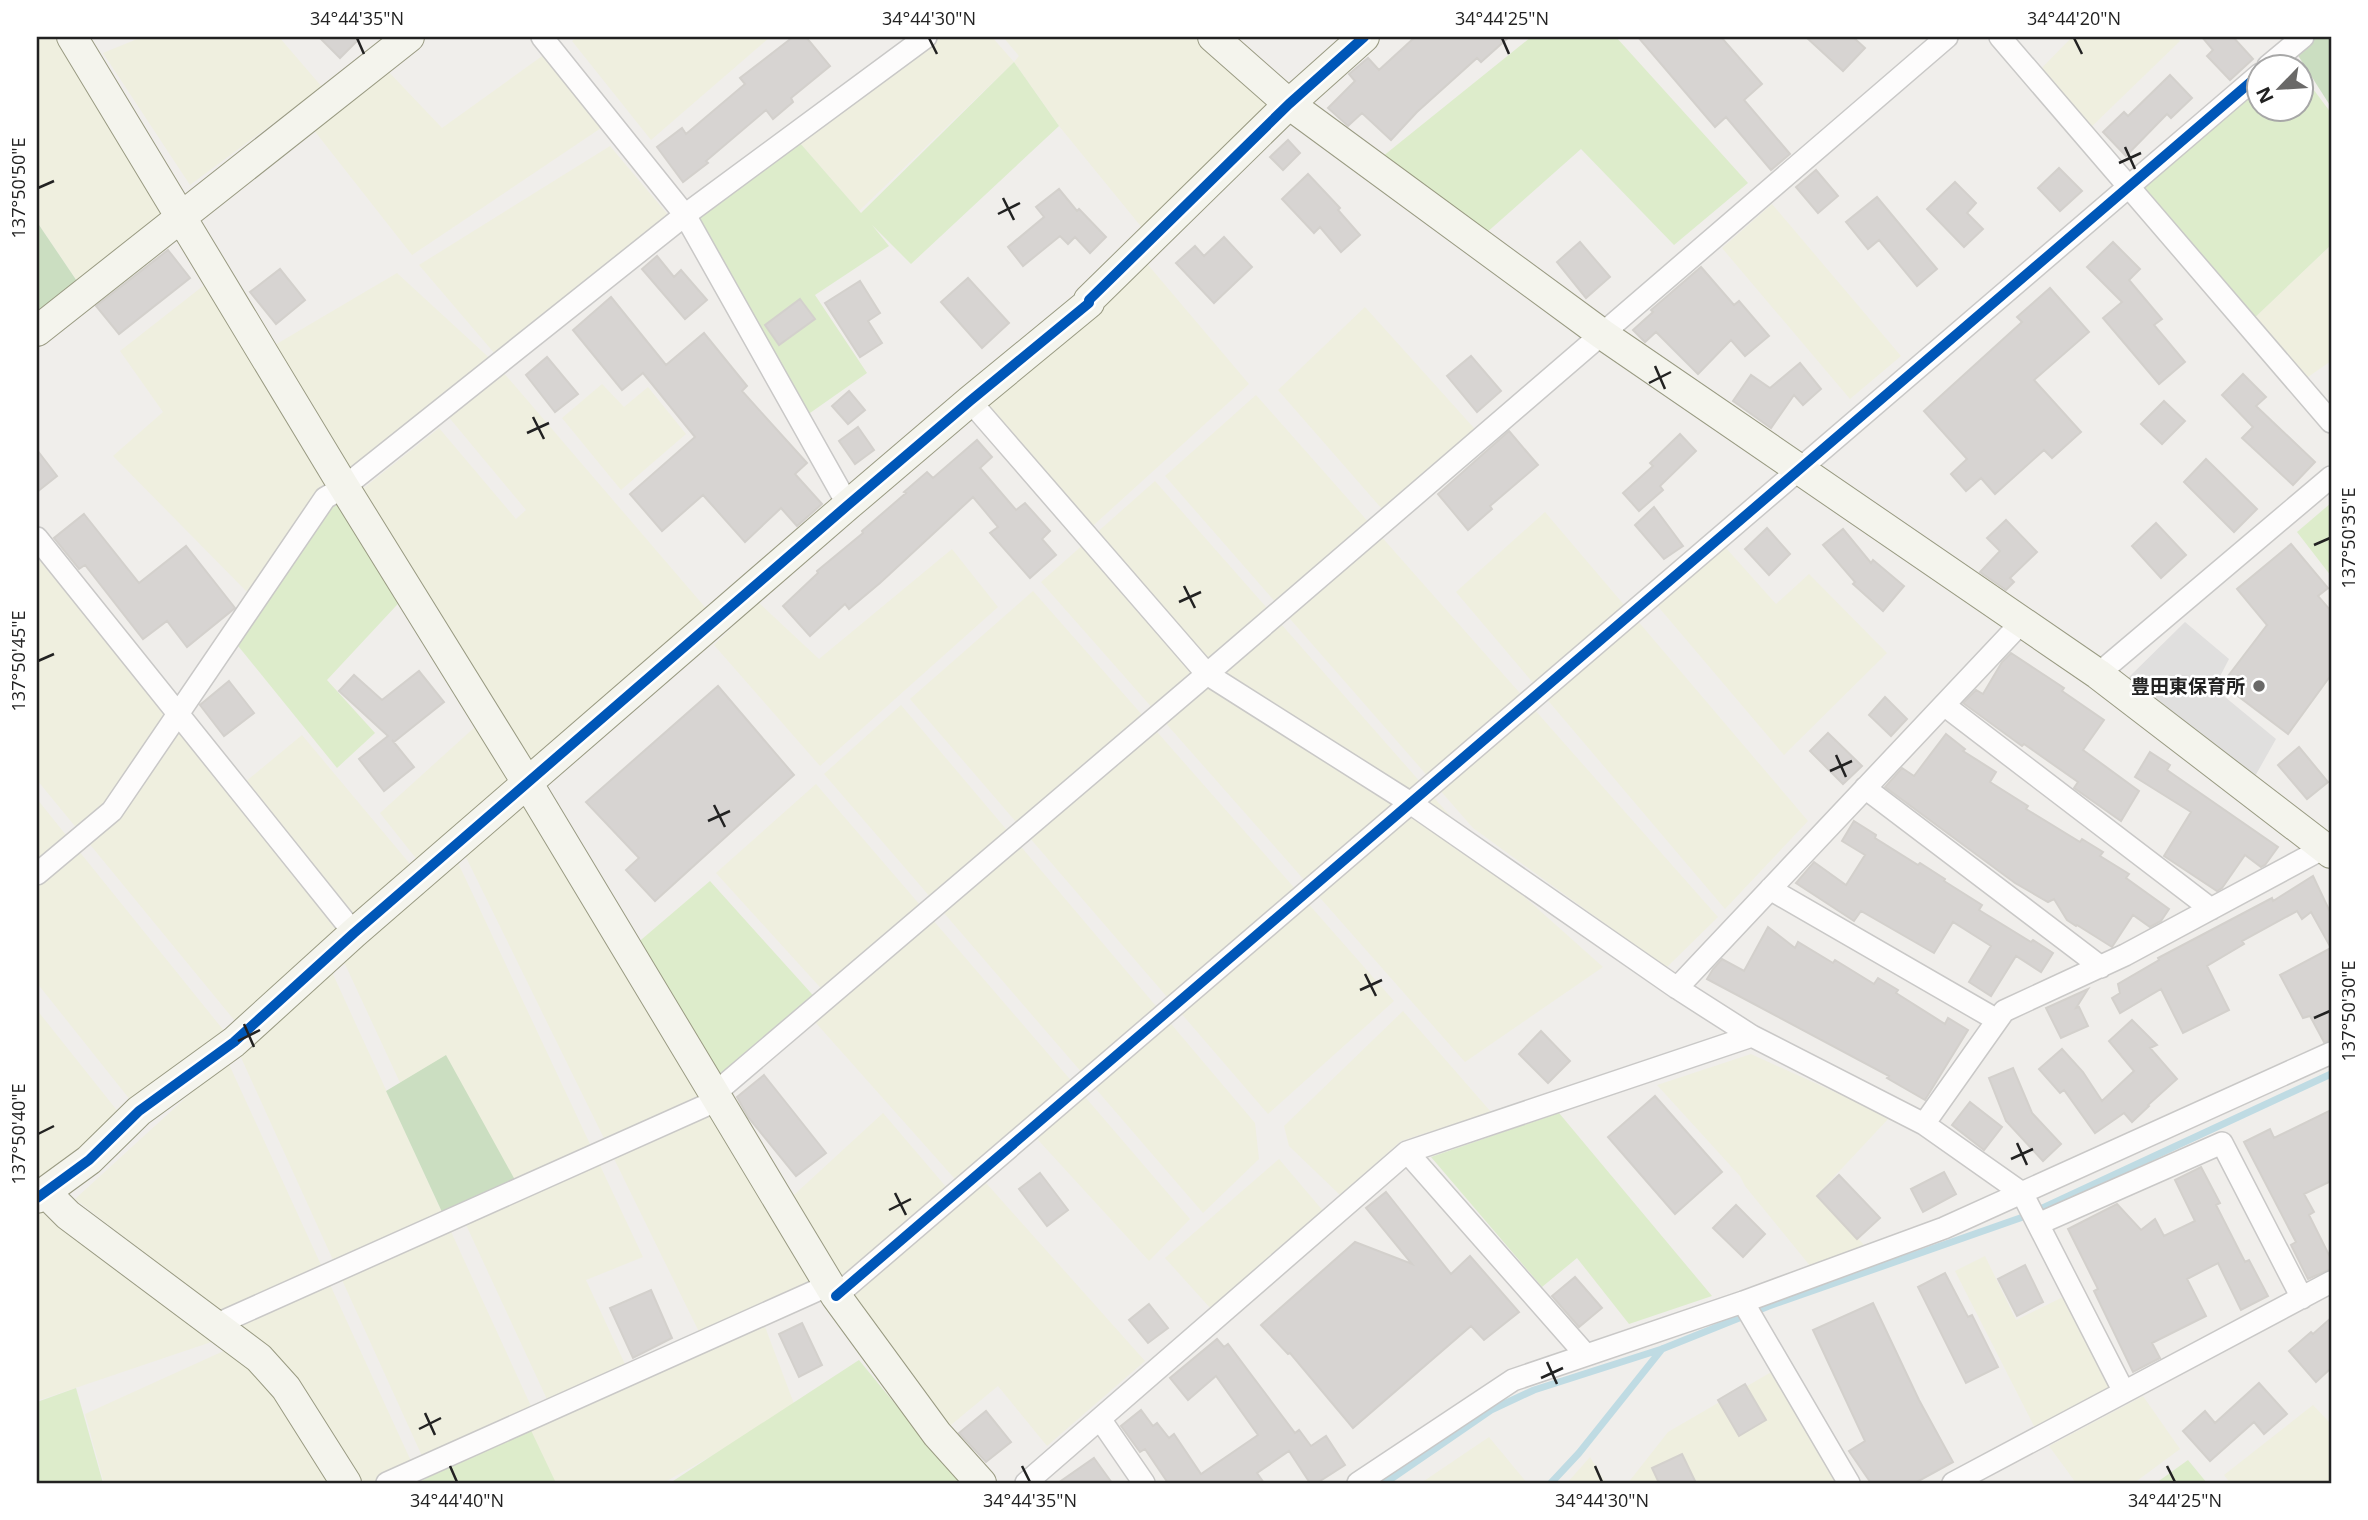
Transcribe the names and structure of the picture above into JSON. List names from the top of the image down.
{
  "places": ["豊田東保育所"],
  "north": "bottom left",
  "coordinates": [
    "34°44'35\"N",
    "34°44'30\"N",
    "34°44'25\"N",
    "34°44'20\"N",
    "137°50'50\"E",
    "137°50'35\"E",
    "137°50'45\"E",
    "137°50'30\"E",
    "137°50'40\"E",
    "34°44'40\"N"
  ]
}
